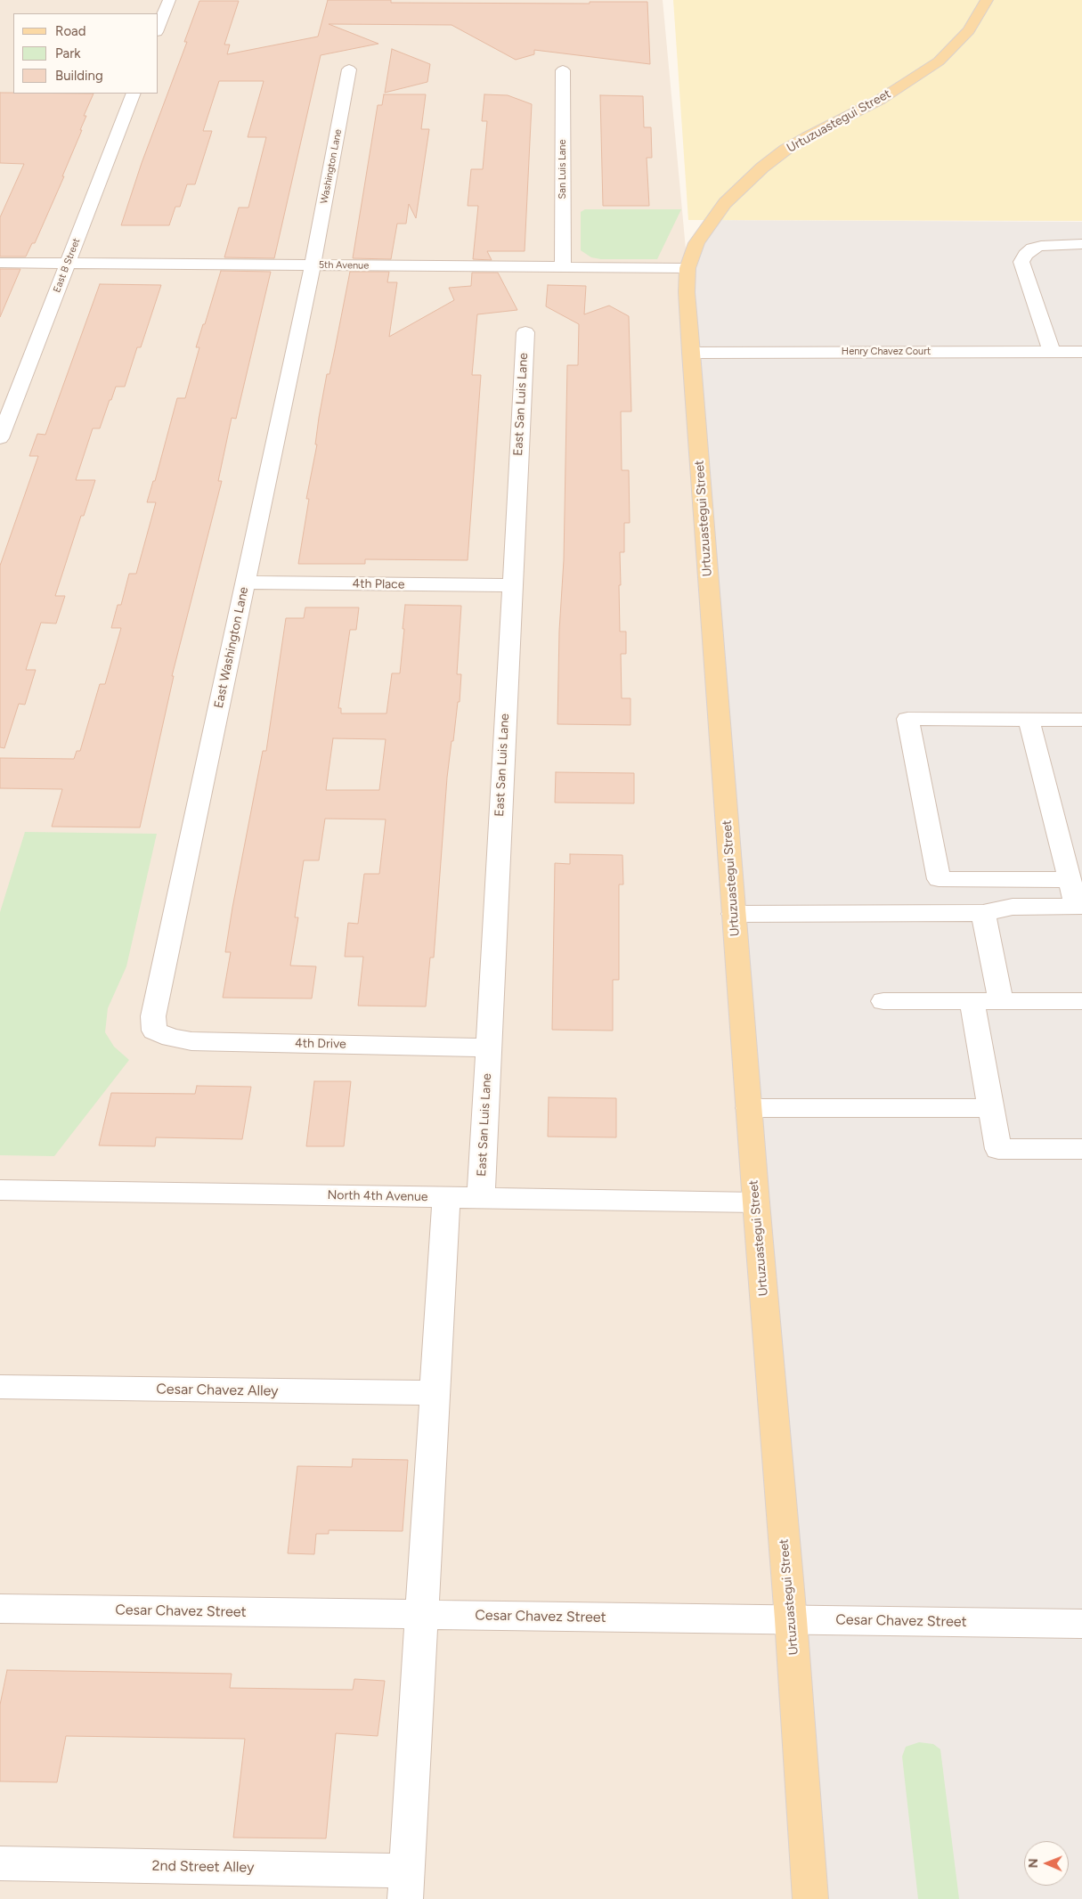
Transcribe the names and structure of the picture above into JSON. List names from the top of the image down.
{
  "streets": {
    "main road": ["Urtuzuastegui Street"],
    "street": [
      "Washington Lane",
      "San Luis Lane",
      "East B Street",
      "5th Avenue",
      "Henry Chavez Court",
      "East San Luis Lane",
      "4th Place",
      "East Washington Lane",
      "4th Drive",
      "North 4th Avenue",
      "Cesar Chavez Alley",
      "Cesar Chavez Street",
      "2nd Street Alley"
    ]
  },
  "crossings": [
    ["Urtuzuastegui Street", "5th Avenue"],
    ["Urtuzuastegui Street", "Henry Chavez Court"],
    ["Urtuzuastegui Street", "North 4th Avenue"],
    ["Urtuzuastegui Street", "Cesar Chavez Street"],
    ["Washington Lane", "5th Avenue"],
    ["Washington Lane", "East Washington Lane"],
    ["San Luis Lane", "5th Avenue"],
    ["East B Street", "5th Avenue"],
    ["5th Avenue", "East Washington Lane"],
    ["East San Luis Lane", "4th Place"],
    ["East San Luis Lane", "4th Drive"],
    ["East San Luis Lane", "North 4th Avenue"],
    ["4th Place", "East Washington Lane"],
    ["East Washington Lane", "4th Drive"]
  ],
  "legend": ["Road", "Park", "Building"],
  "north": "left"
}
